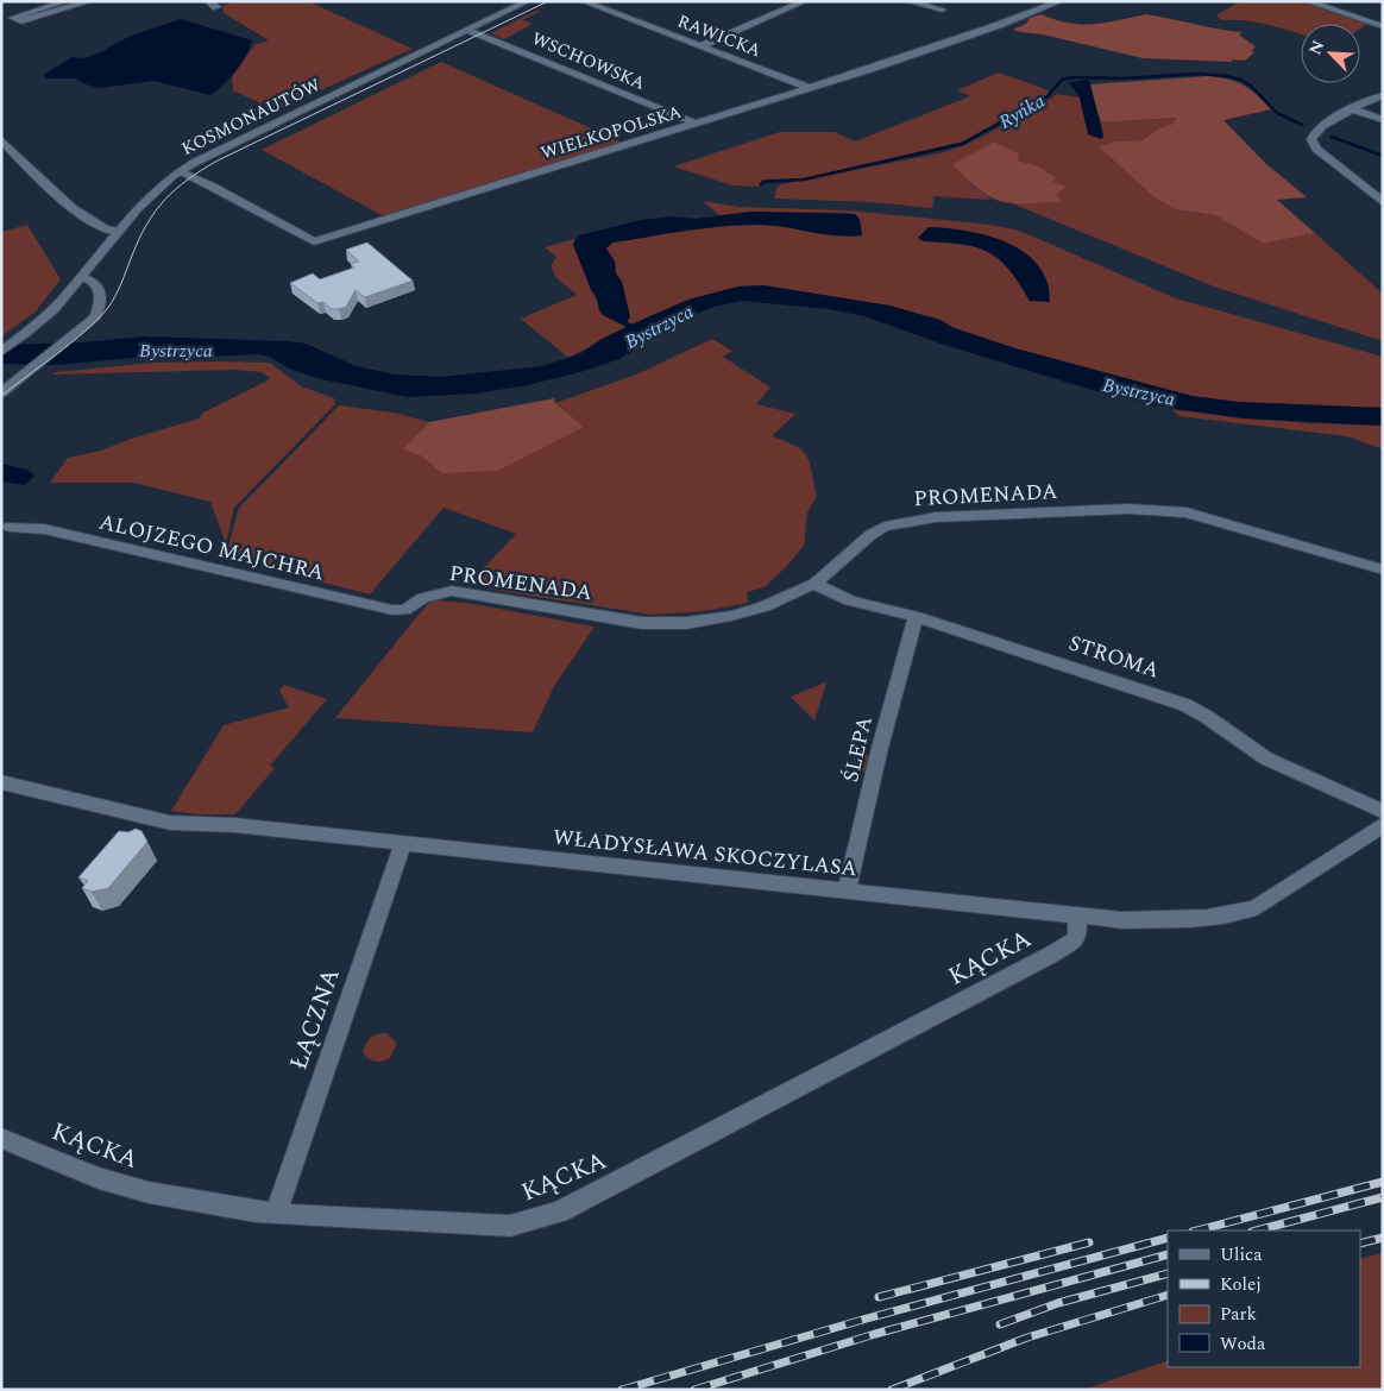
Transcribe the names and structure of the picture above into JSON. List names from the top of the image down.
{
  "streets": {
    "street": [
      "RAWICKA",
      "WSCHOWSKA",
      "KOSMONAUTÓW",
      "WIELKOPOLSKA",
      "PROMENADA",
      "ALOJZEGO MAJCHRA",
      "STROMA",
      "ŚLEPA",
      "WŁADYSŁAWA SKOCZYLASA",
      "KĄCKA",
      "ŁĄCZNA"
    ]
  },
  "crossings": [
    ["RAWICKA", "WIELKOPOLSKA"],
    ["WSCHOWSKA", "KOSMONAUTÓW"],
    ["WSCHOWSKA", "WIELKOPOLSKA"],
    ["KOSMONAUTÓW", "WIELKOPOLSKA"],
    ["PROMENADA", "ALOJZEGO MAJCHRA"],
    ["PROMENADA", "STROMA"],
    ["STROMA", "ŚLEPA"],
    ["ŚLEPA", "WŁADYSŁAWA SKOCZYLASA"],
    ["WŁADYSŁAWA SKOCZYLASA", "KĄCKA"],
    ["WŁADYSŁAWA SKOCZYLASA", "ŁĄCZNA"],
    ["KĄCKA", "ŁĄCZNA"]
  ],
  "water": ["Ryńka", "Bystrzyca"],
  "legend": [
    "Ulica",
    "Kolej",
    "Park",
    "Woda"
  ],
  "north": "top left"
}
